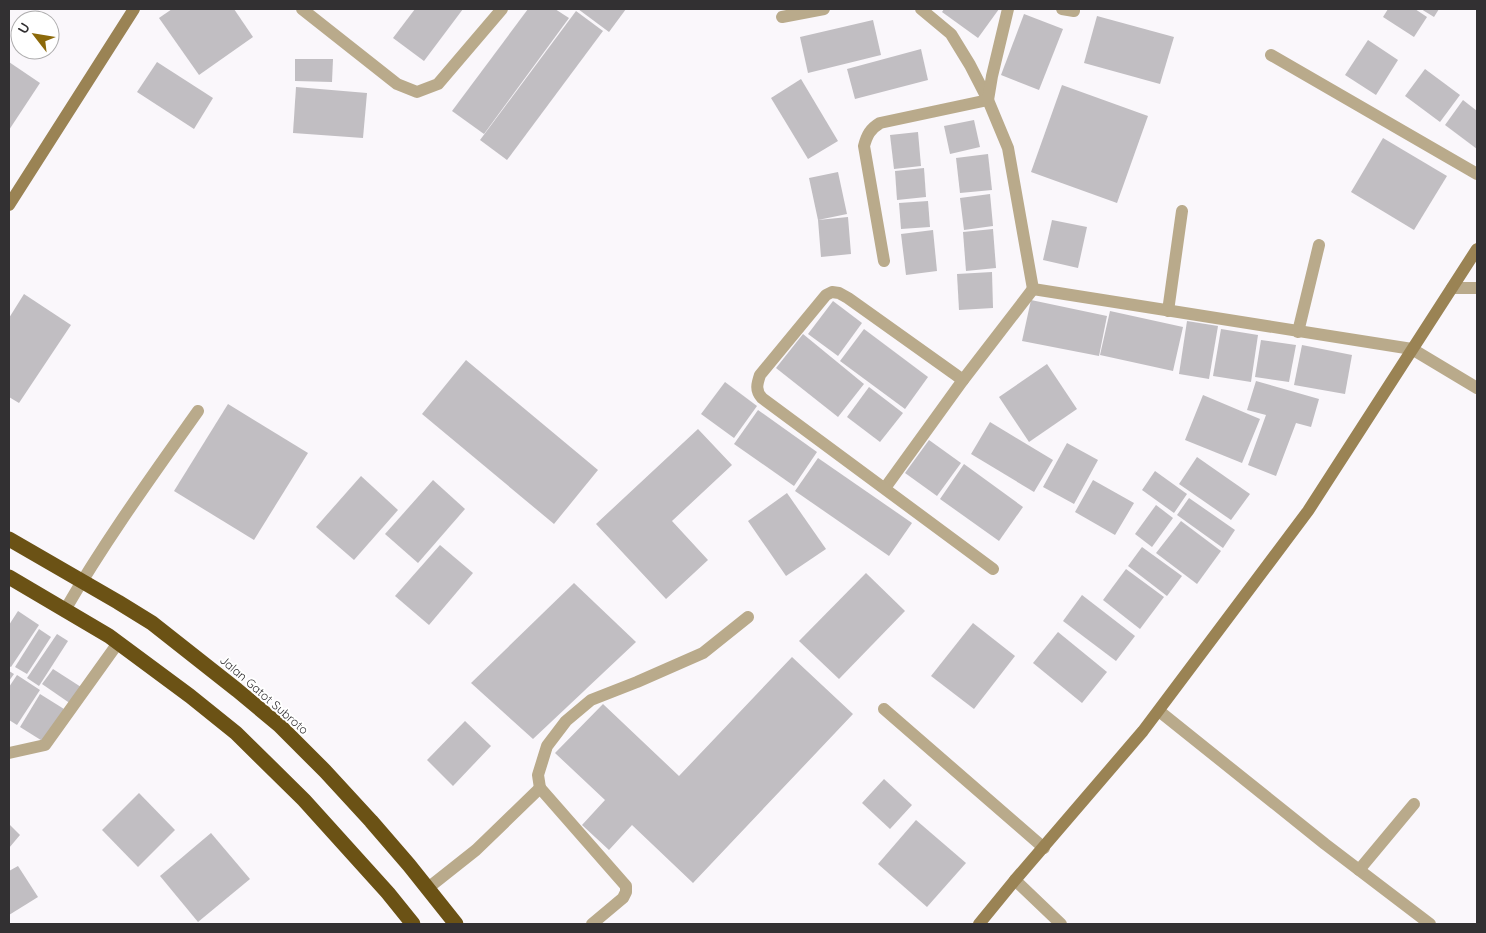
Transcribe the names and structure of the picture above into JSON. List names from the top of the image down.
{
  "streets": {
    "highway": ["Jalan Gatot Subroto"]
  },
  "north": "top left"
}
